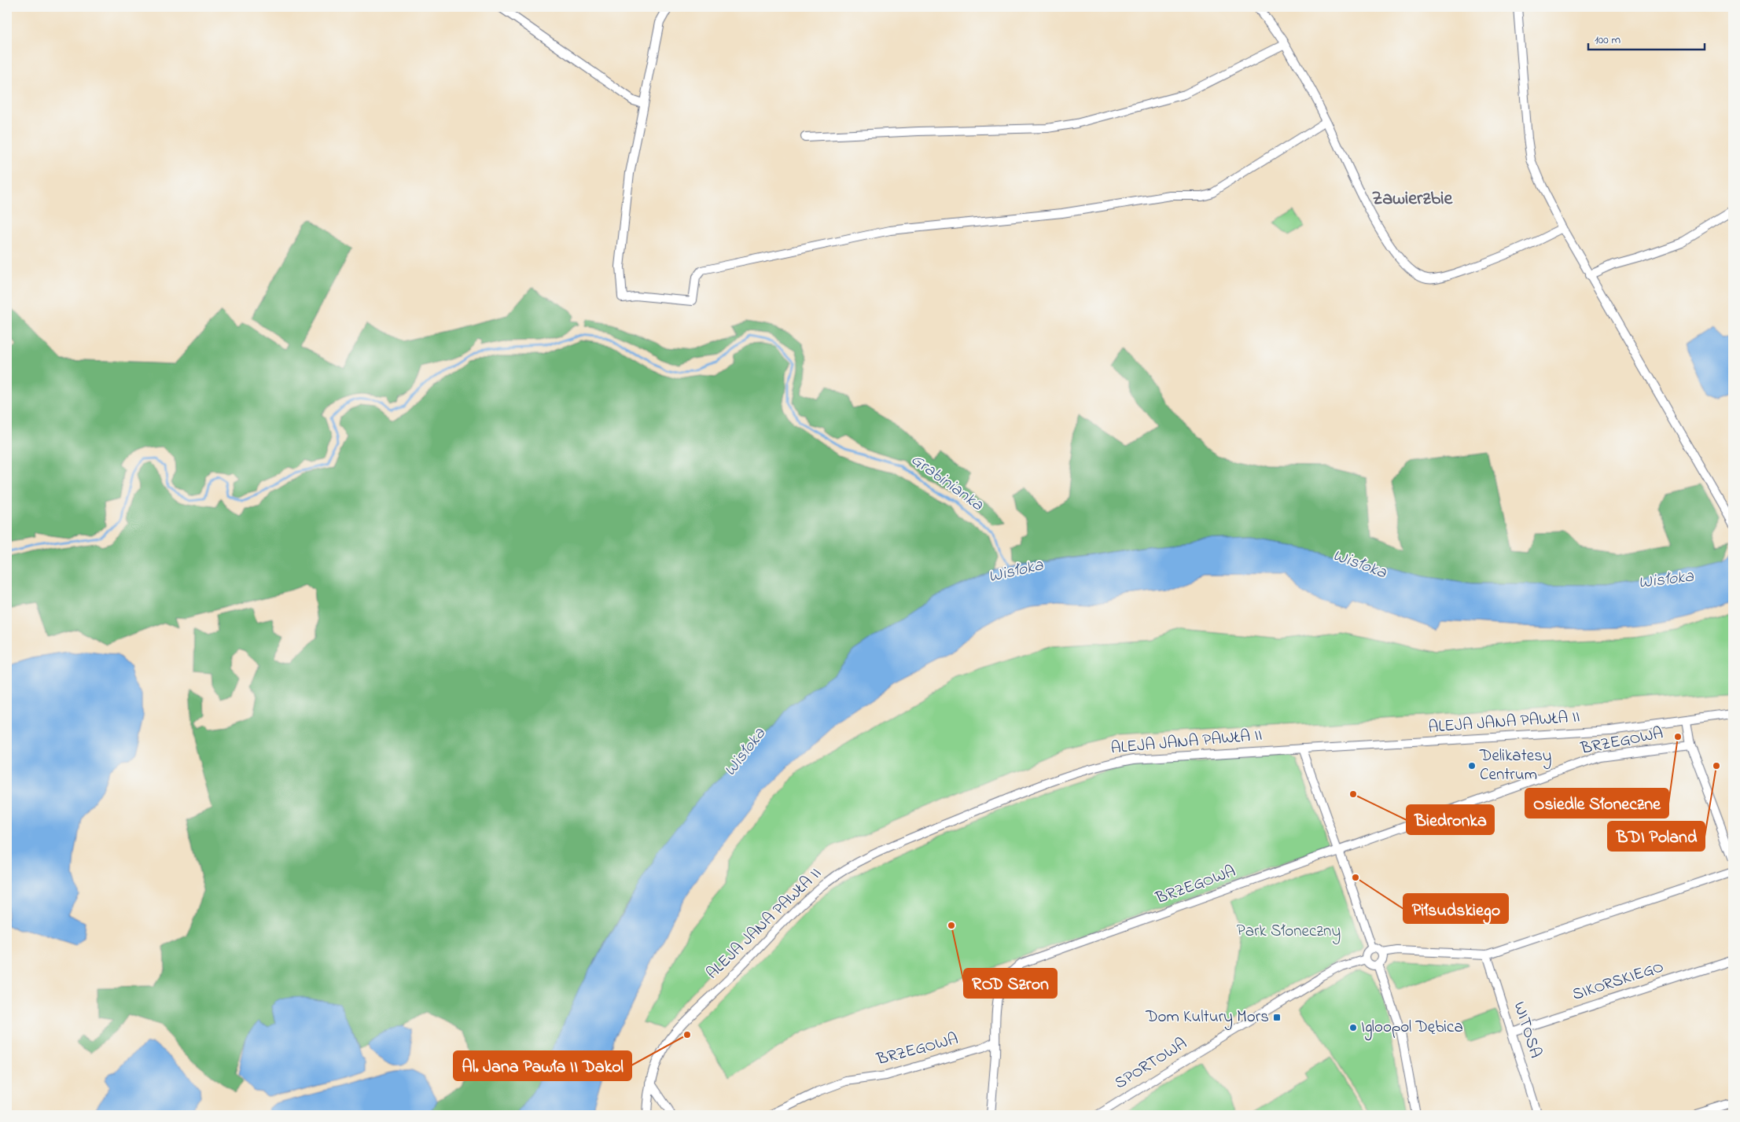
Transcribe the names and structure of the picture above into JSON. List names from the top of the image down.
{
  "streets": {
    "street": [
      "ALEJA JANA PAWŁA II",
      "BRZEGOWA",
      "SIKORSKIEGO",
      "WITOSA",
      "SPORTOWA"
    ]
  },
  "crossings": [
    ["SIKORSKIEGO", "WITOSA"]
  ],
  "districts": ["Zawierzbie"],
  "water": ["Grabinianka", "Wisłoka"],
  "parks": ["Park Słoneczny"],
  "places": {
    "other": [
      "Osiedle Słoneczne",
      "Delikatesy Centrum",
      "BDI Poland",
      "Biedronka",
      "Piłsudskiego",
      "ROD Szron",
      "Igloopol Dębica",
      "Al. Jana Pawła II Dakol"
    ],
    "transit": ["Dom Kultury Mors"]
  },
  "scale_bar": "100 m"
}
